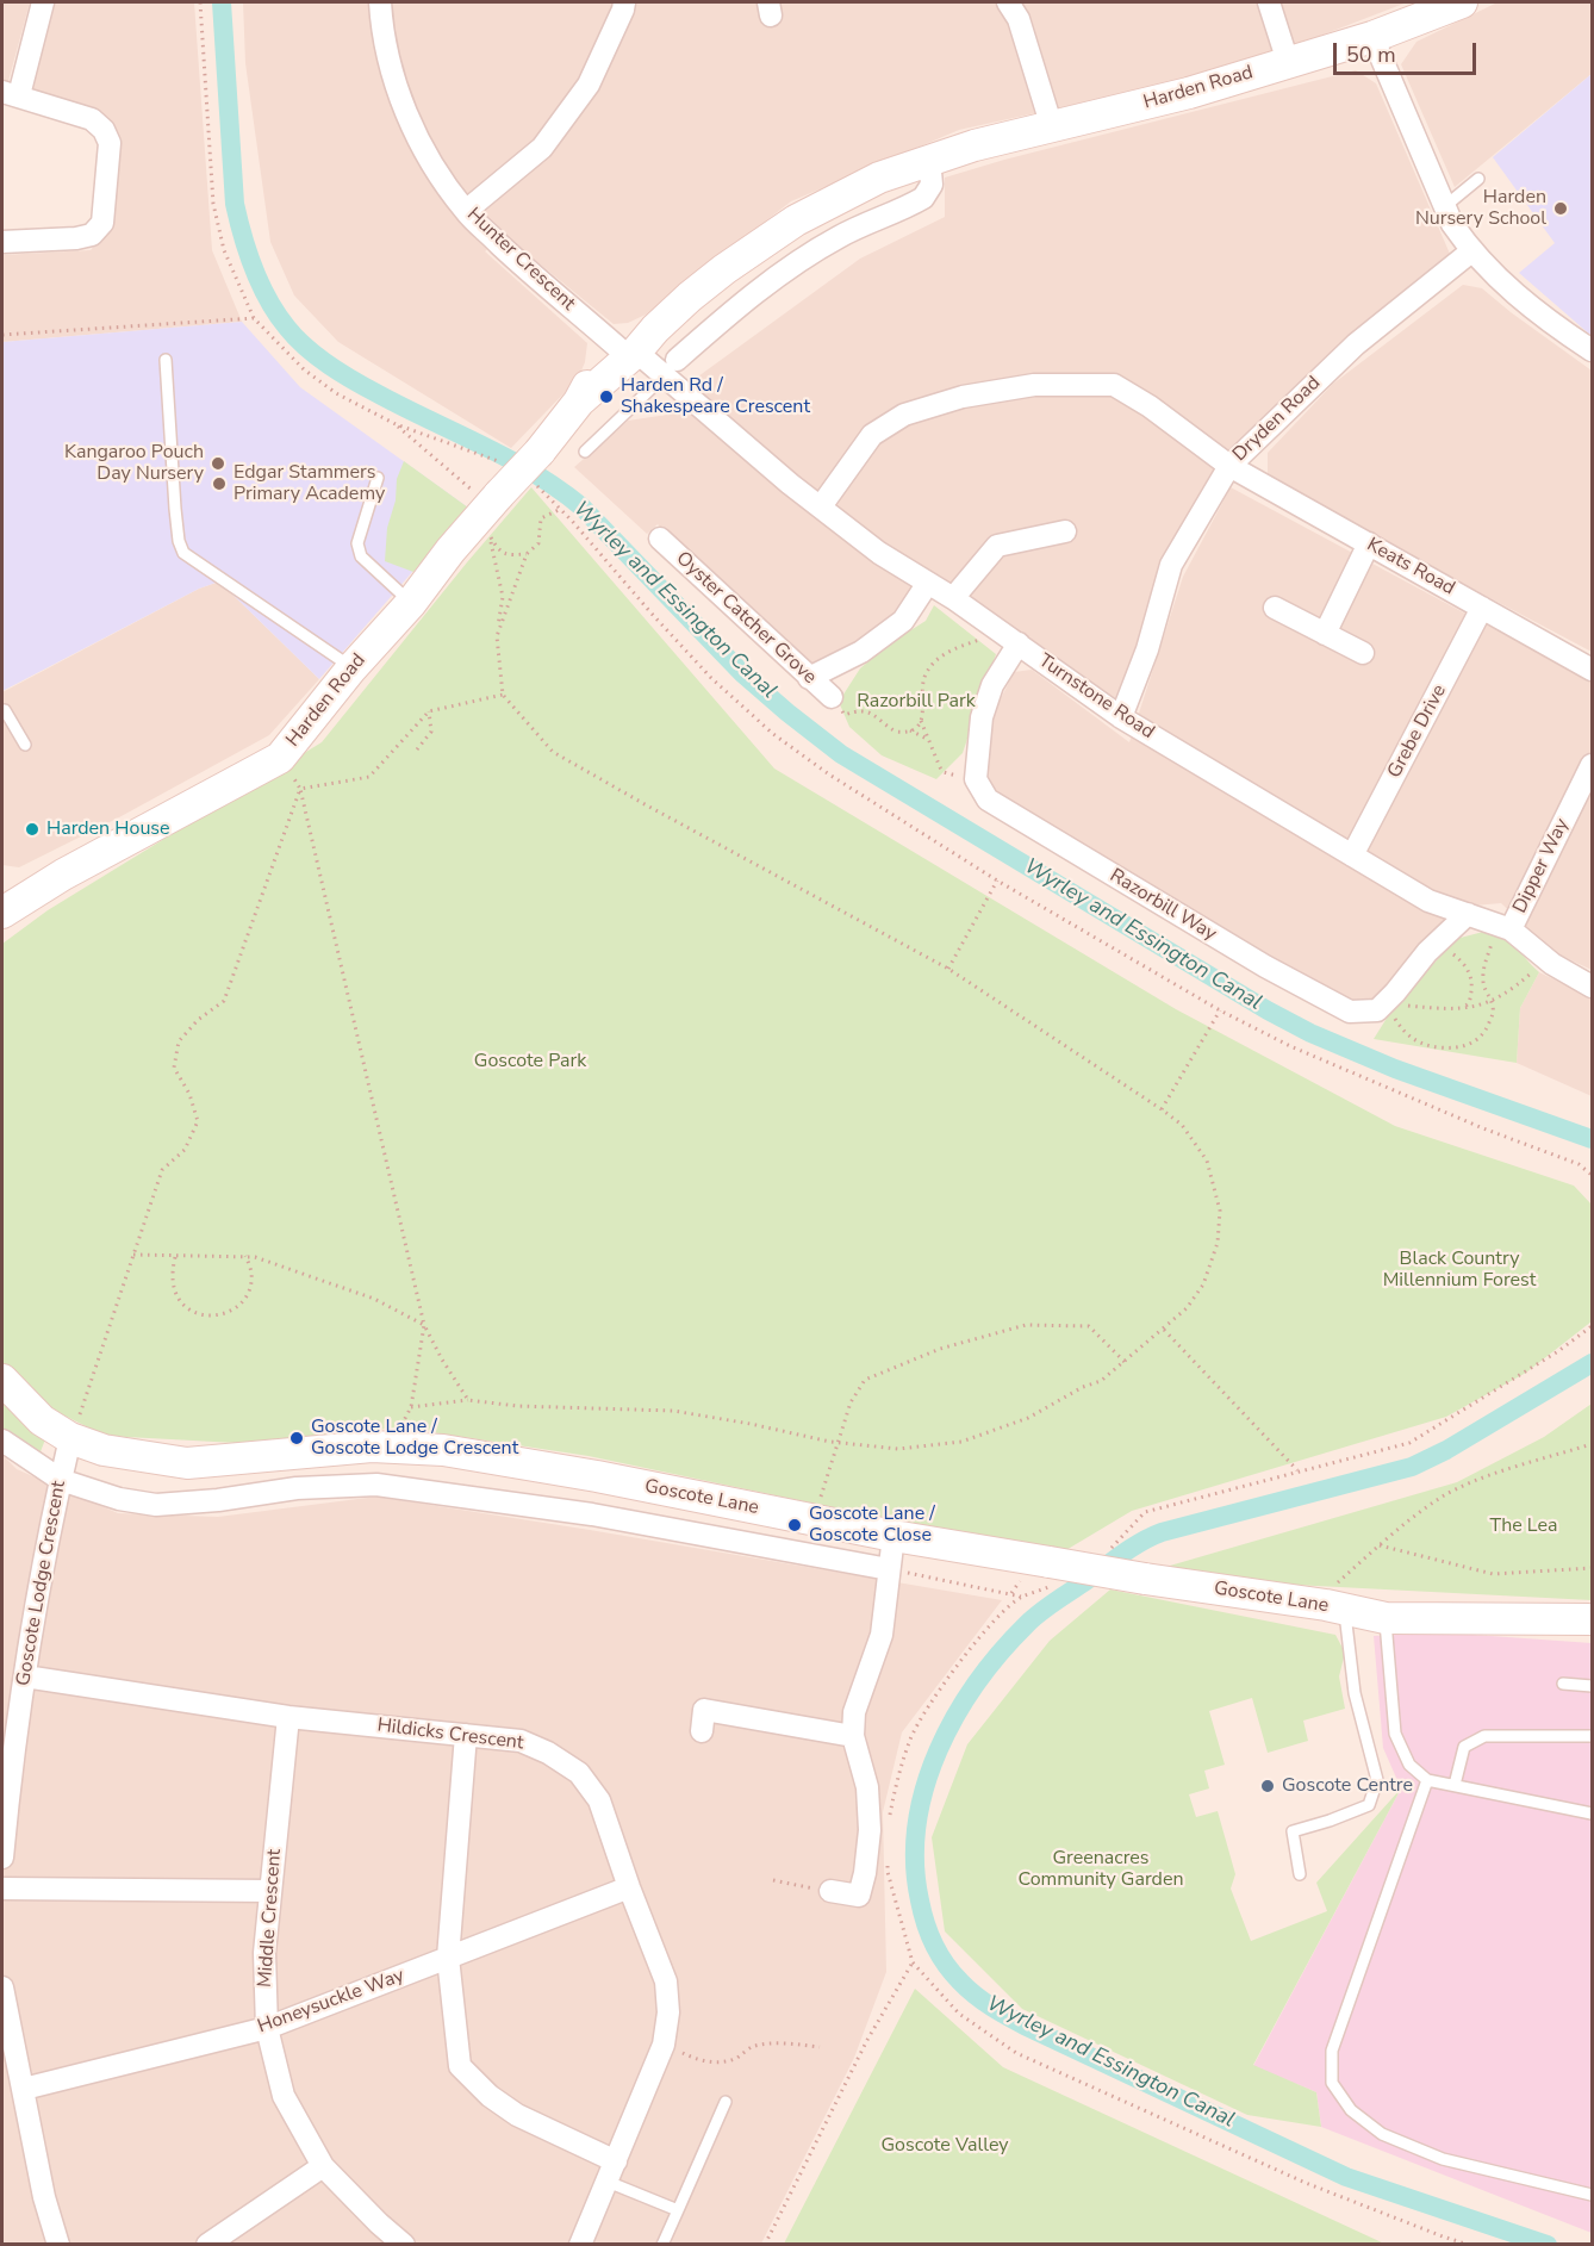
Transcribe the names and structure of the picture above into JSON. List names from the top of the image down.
{
  "streets": {
    "street": [
      "Harden Road",
      "Hunter Crescent",
      "Dryden Road",
      "Keats Road",
      "Oyster Catcher Grove",
      "Turnstone Road",
      "Grebe Drive",
      "Dipper Way",
      "Razorbill Way",
      "Goscote Lane",
      "Goscote Lodge Crescent",
      "Hildicks Crescent",
      "Middle Crescent",
      "Honeysuckle Way"
    ]
  },
  "crossings": [
    ["Harden Road", "Hunter Crescent"],
    ["Harden Road", "Turnstone Road"],
    ["Hunter Crescent", "Turnstone Road"],
    ["Dryden Road", "Keats Road"],
    ["Dryden Road", "Turnstone Road"],
    ["Keats Road", "Turnstone Road"],
    ["Keats Road", "Grebe Drive"],
    ["Turnstone Road", "Grebe Drive"],
    ["Turnstone Road", "Dipper Way"],
    ["Goscote Lane", "Goscote Lodge Crescent"],
    ["Goscote Lodge Crescent", "Hildicks Crescent"],
    ["Hildicks Crescent", "Middle Crescent"],
    ["Hildicks Crescent", "Honeysuckle Way"],
    ["Middle Crescent", "Honeysuckle Way"]
  ],
  "water": ["Wyrley and Essington Canal"],
  "parks": [
    "Razorbill Park",
    "Goscote Park",
    "Black Country Millennium Forest",
    "The Lea",
    "Greenacres Community Garden",
    "Goscote Valley"
  ],
  "places": [
    "Harden Nursery School",
    "Harden Rd / Shakespeare Crescent",
    "Kangaroo Pouch Day Nursery",
    "Edgar Stammers Primary Academy",
    "Harden House",
    "Goscote Lane / Goscote Lodge Crescent",
    "Goscote Lane / Goscote Close",
    "Goscote Centre"
  ],
  "scale_bar": "50 m"
}
